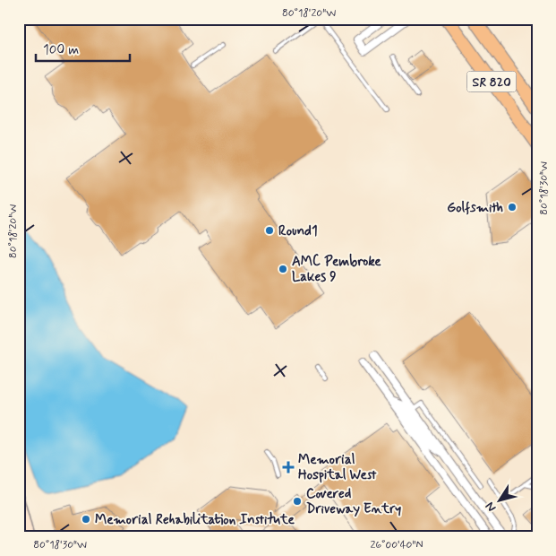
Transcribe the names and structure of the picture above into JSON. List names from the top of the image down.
{
  "streets": {
    "highway": ["SR 820"]
  },
  "places": {
    "other": [
      "Golfsmith",
      "Round1",
      "AMC Pembroke Lakes 9",
      "Covered Driveway Entry",
      "Memorial Rehabilitation Institute"
    ],
    "health": ["Memorial Hospital West"]
  },
  "scale_bar": "100 m",
  "north": "bottom left",
  "coordinates": ["80°18'20\"W", "80°18'30\"W", "26°00'40\"N"]
}
